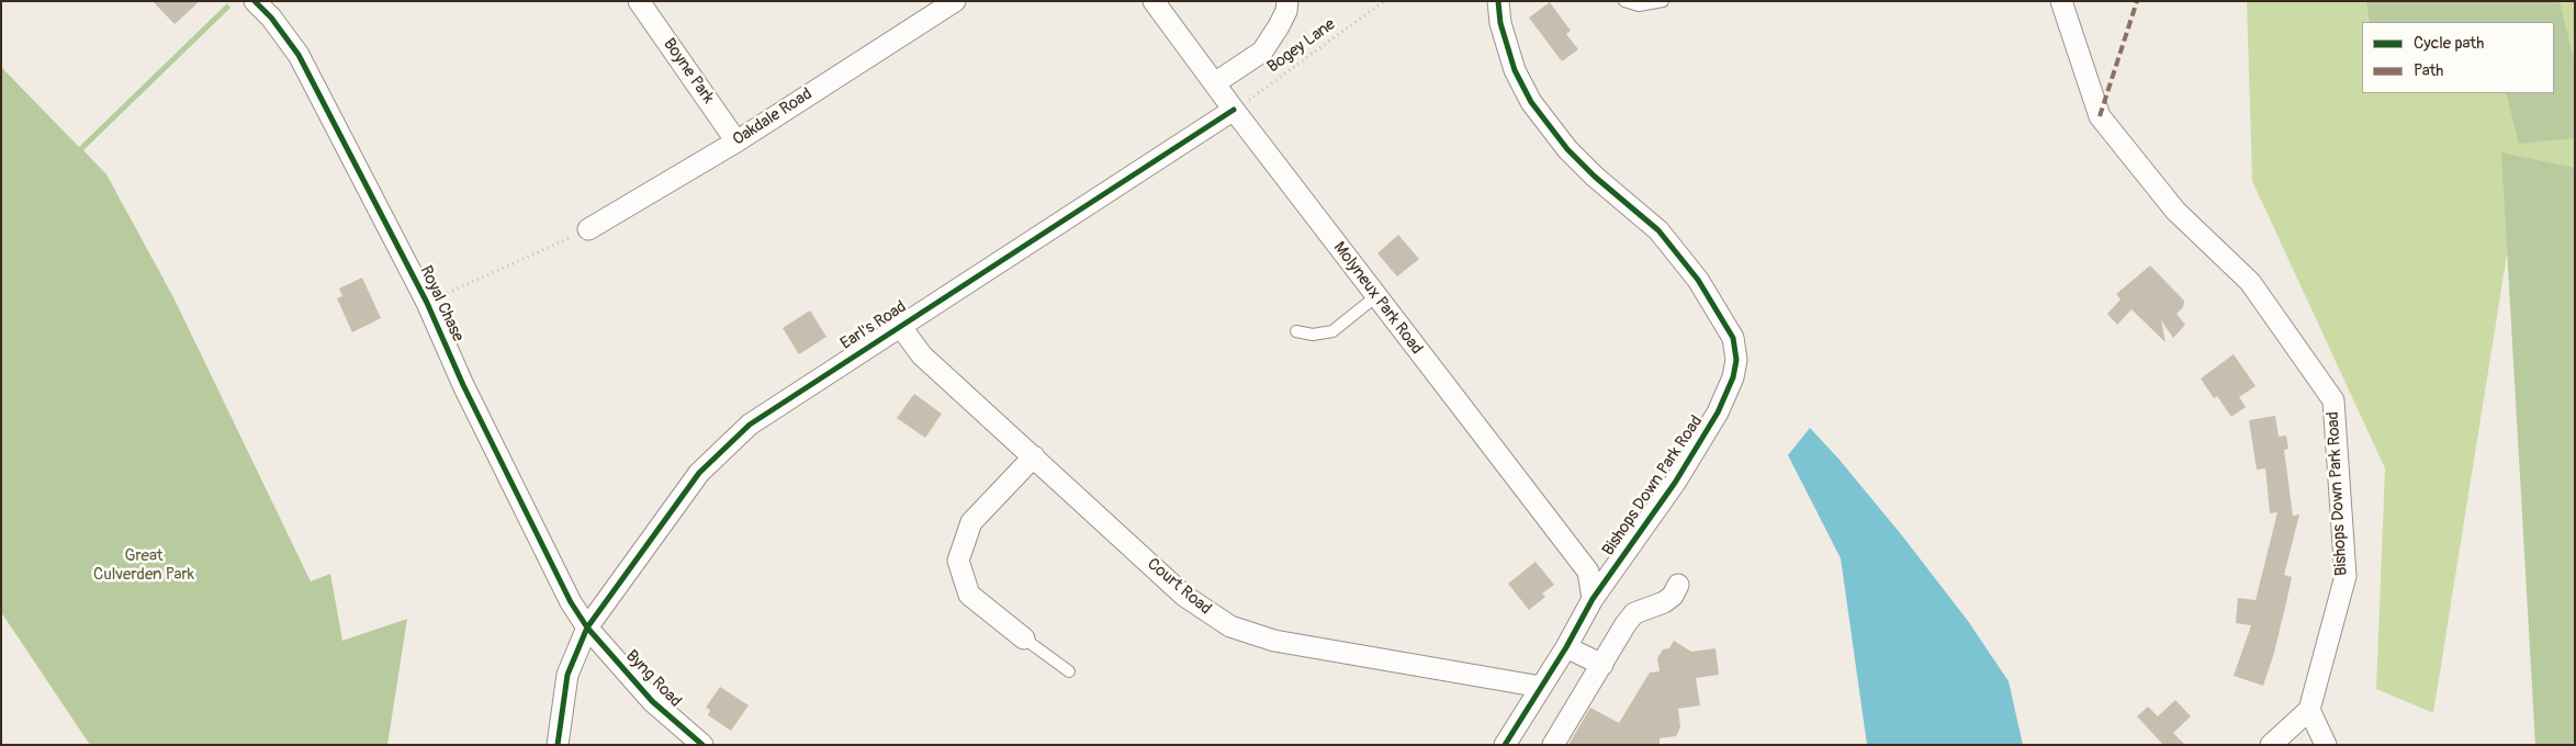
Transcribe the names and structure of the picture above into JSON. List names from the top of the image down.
{
  "streets": {
    "street": [
      "Boyne Park",
      "Oakdale Road",
      "Molyneux Park Road",
      "Royal Chase",
      "Earl's Road",
      "Bishops Down Park Road",
      "Court Road",
      "Byng Road"
    ],
    "path": ["Bogey Lane"]
  },
  "crossings": [
    ["Bogey Lane", "Molyneux Park Road"],
    ["Bogey Lane", "Earl's Road"],
    ["Boyne Park", "Oakdale Road"],
    ["Molyneux Park Road", "Earl's Road"],
    ["Molyneux Park Road", "Bishops Down Park Road"],
    ["Royal Chase", "Earl's Road"],
    ["Royal Chase", "Byng Road"],
    ["Earl's Road", "Court Road"],
    ["Earl's Road", "Byng Road"],
    ["Bishops Down Park Road", "Court Road"]
  ],
  "parks": ["Great Culverden Park"],
  "legend": ["Cycle path", "Path"]
}
